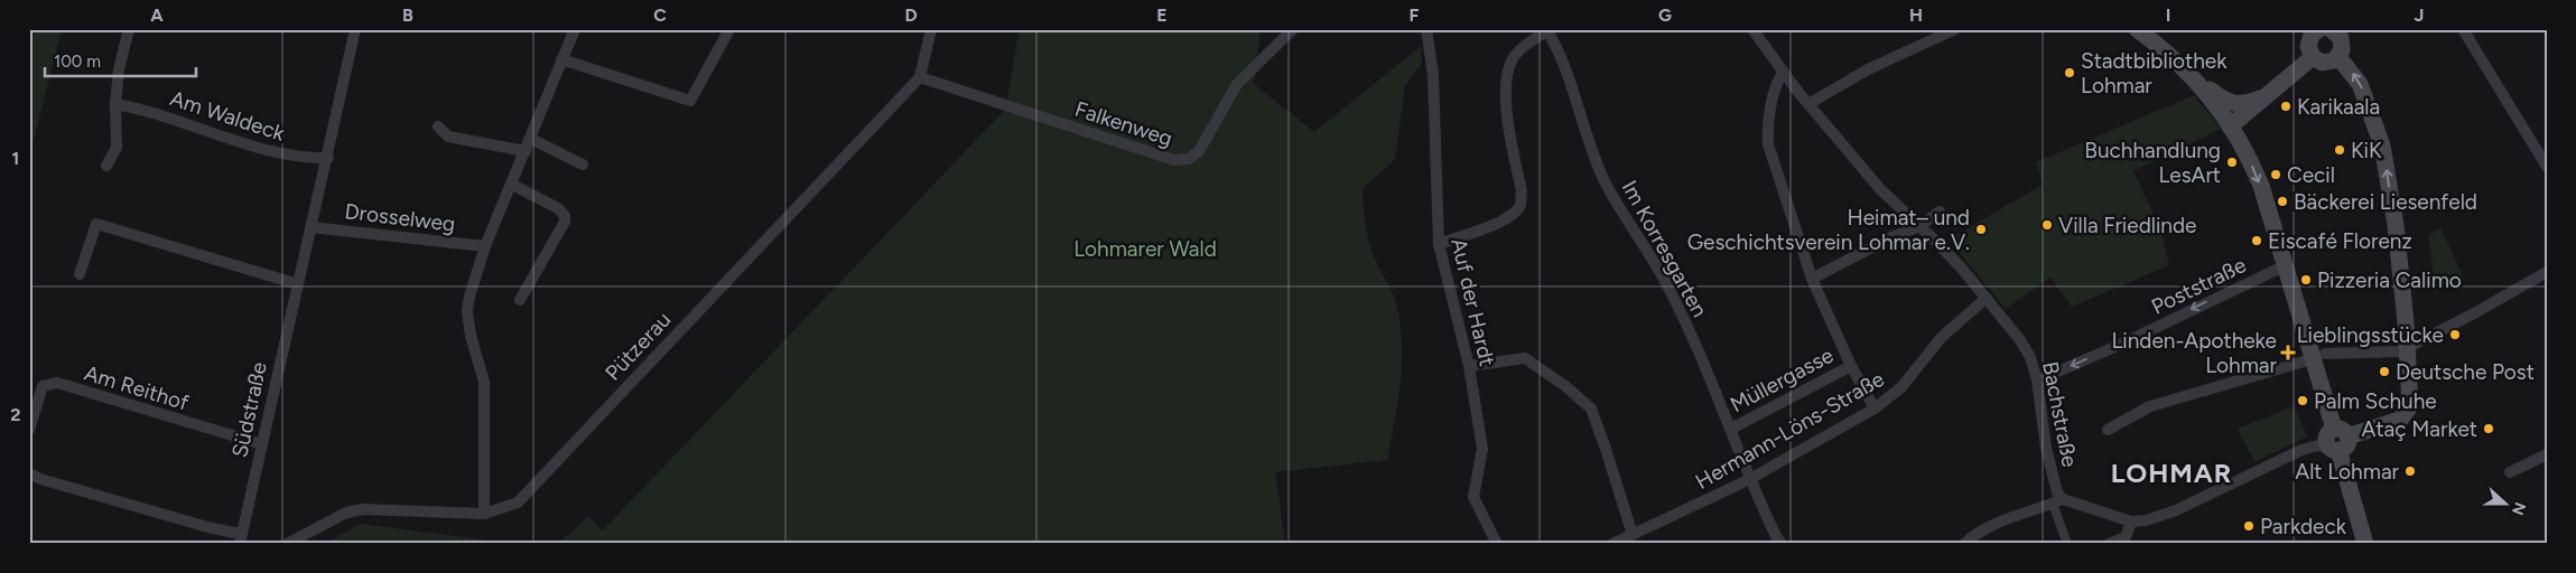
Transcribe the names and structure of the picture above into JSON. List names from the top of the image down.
{
  "streets": {
    "street": [
      "Am Waldeck",
      "Falkenweg",
      "Drosselweg",
      "Im Korresgarten",
      "Poststraße",
      "Auf der Hardt",
      "Pützerau",
      "Müllergasse",
      "Am Reithof",
      "Südstraße",
      "Bachstraße",
      "Hermann-Löns-Straße"
    ]
  },
  "crossings": [
    ["Am Waldeck", "Südstraße"],
    ["Falkenweg", "Pützerau"],
    ["Drosselweg", "Südstraße"],
    ["Im Korresgarten", "Auf der Hardt"],
    ["Im Korresgarten", "Müllergasse"],
    ["Im Korresgarten", "Hermann-Löns-Straße"],
    ["Poststraße", "Bachstraße"],
    ["Am Reithof", "Südstraße"],
    ["Bachstraße", "Hermann-Löns-Straße"]
  ],
  "districts": ["LOHMAR"],
  "parks": ["Lohmarer Wald"],
  "places": {
    "other": [
      "Stadtbibliothek Lohmar",
      "Karikaala",
      "KiK",
      "Buchhandlung LesArt",
      "Cecil",
      "Bäckerei Liesenfeld",
      "Villa Friedlinde",
      "Heimat– und Geschichtsverein Lohmar e.V.",
      "Eiscafé Florenz",
      "Pizzeria Calimo",
      "Lieblingsstücke",
      "Deutsche Post",
      "Palm Schuhe",
      "Ataç Market",
      "Alt Lohmar",
      "Parkdeck"
    ],
    "health": ["Linden-Apotheke Lohmar"]
  },
  "scale_bar": "100 m",
  "north": "right",
  "grid": {
    "columns": [
      "A",
      "B",
      "C",
      "D",
      "E",
      "F",
      "G",
      "H",
      "I",
      "J"
    ],
    "rows": ["1", "2"]
  }
}
